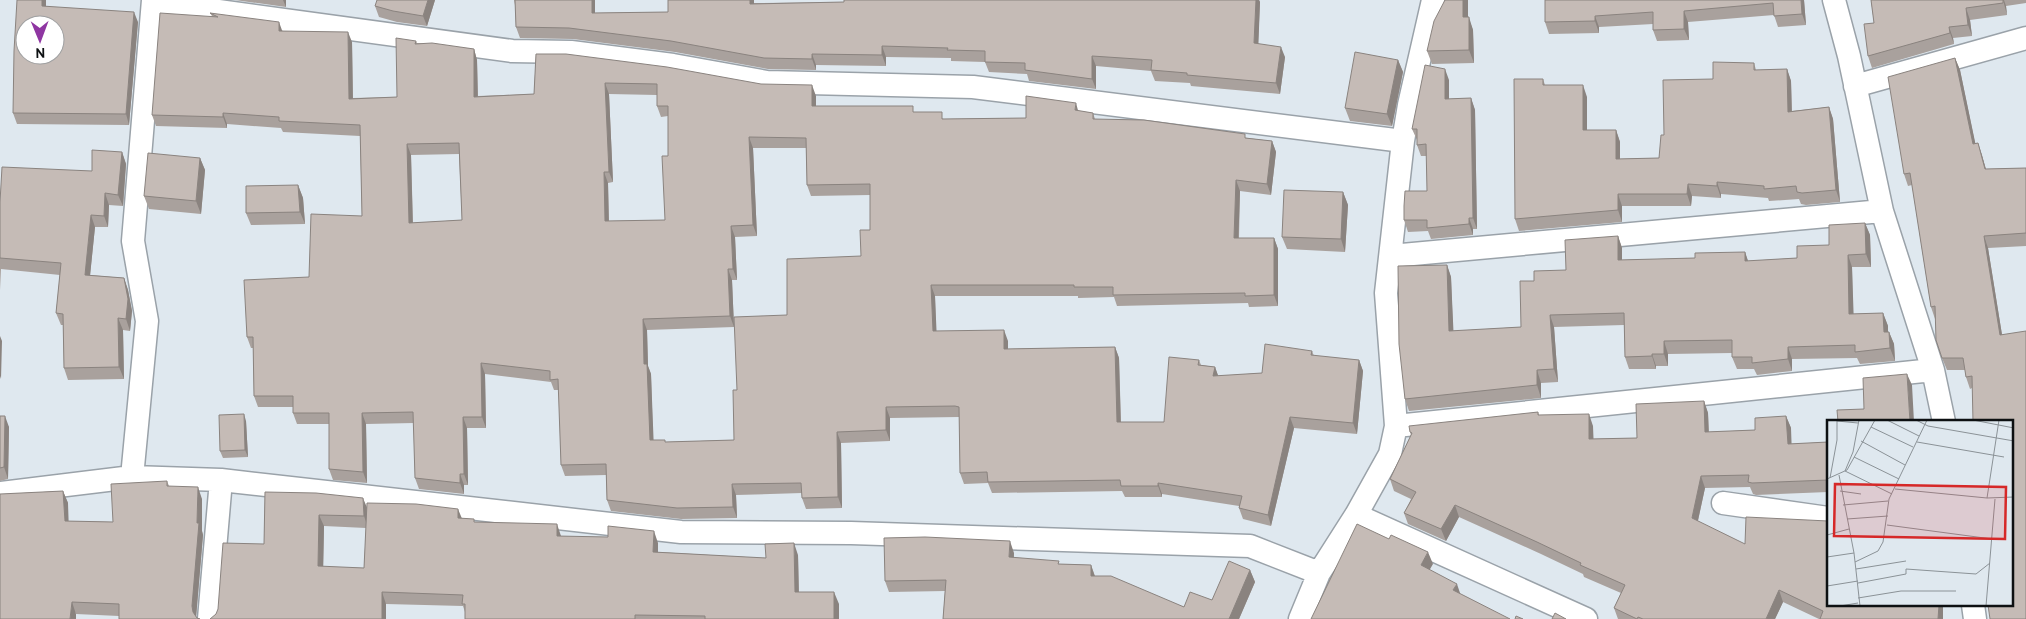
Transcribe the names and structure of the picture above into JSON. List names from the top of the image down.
{
  "north": "bottom"
}
